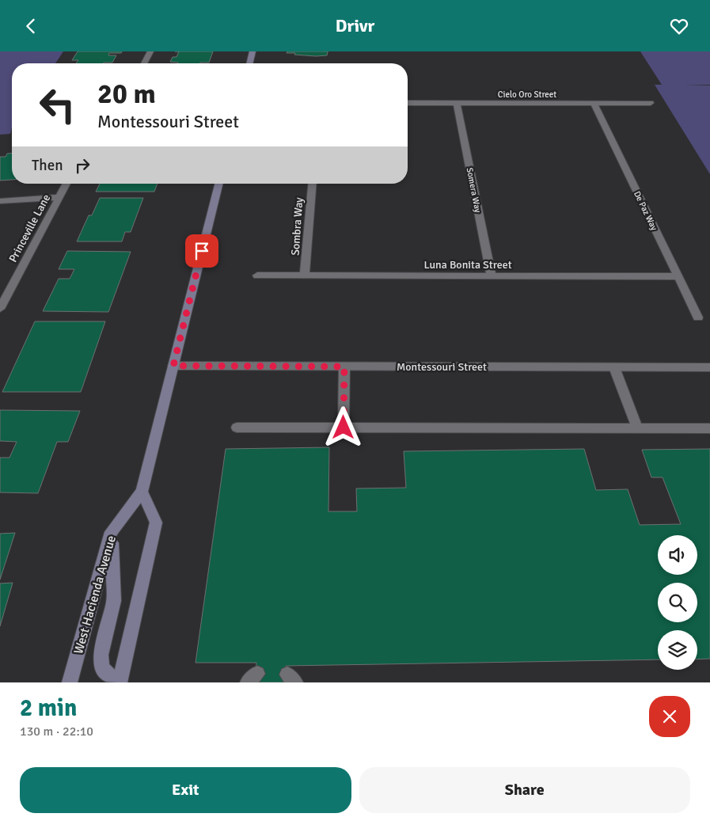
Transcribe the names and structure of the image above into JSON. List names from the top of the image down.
{
  "streets": {
    "main road": ["West Hacienda Avenue"],
    "street": [
      "Cielo Oro Street",
      "Somera Way",
      "De Paz Way",
      "Sombra Way",
      "Princeville Lane",
      "Luna Bonita Street",
      "Montessouri Street"
    ]
  },
  "crossings": [
    ["Cielo Oro Street", "Somera Way"],
    ["Cielo Oro Street", "De Paz Way"],
    ["Somera Way", "Luna Bonita Street"],
    ["De Paz Way", "Luna Bonita Street"],
    ["Sombra Way", "Luna Bonita Street"],
    ["Montessouri Street", "West Hacienda Avenue"]
  ],
  "page": {
    "header": "Drivr",
    "turn": ["20 m", "Montessouri Street"],
    "then": "Then",
    "heading": ["2 min", "130 m · 22:10"],
    "buttons": ["Exit", "Share"]
  }
}
